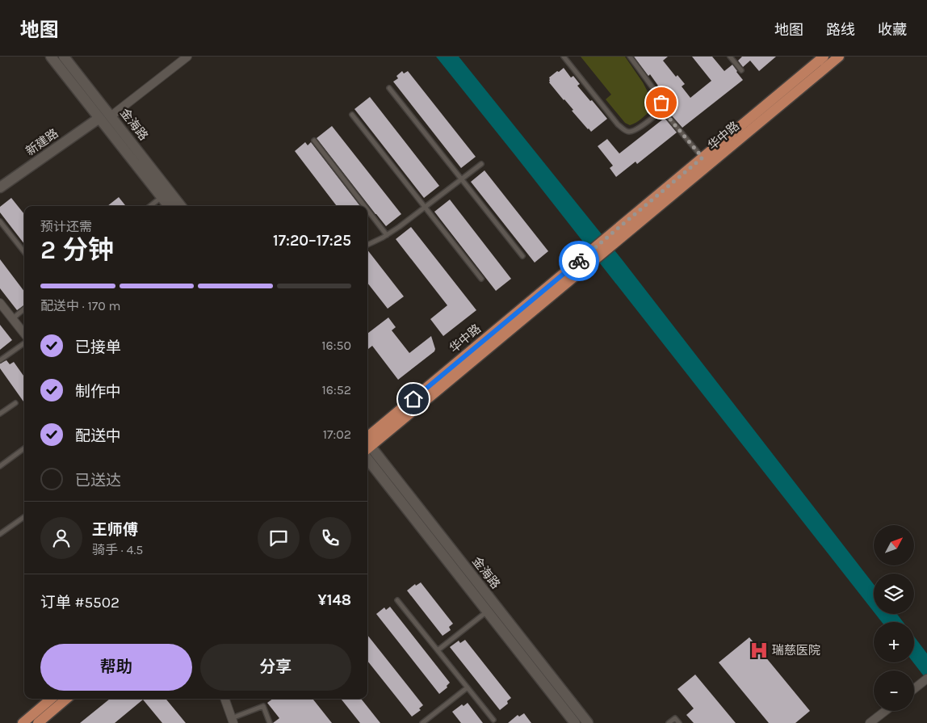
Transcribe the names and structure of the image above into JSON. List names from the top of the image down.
{
  "streets": {
    "main road": ["金海路", "华中路", "新建路"]
  },
  "crossings": [
    ["金海路", "新建路"]
  ],
  "places": {
    "hospital": ["瑞慈医院"]
  },
  "north": "top right",
  "page": {
    "header": "地图",
    "nav": ["地图", "路线", "收藏"],
    "heading": ["2 分钟", "预计还需", "17:20–17:25"],
    "panel": [
      "王师傅",
      "骑手 · 4.5",
      "订单 #5502",
      "¥148"
    ],
    "bar": "配送中 · 170 m",
    "list": [
      ["已接单", "16:50"],
      ["制作中", "16:52"],
      ["配送中", "17:02"],
      "已送达"
    ],
    "map_buttons": ["+", "−"],
    "buttons": ["帮助", "分享"]
  }
}
